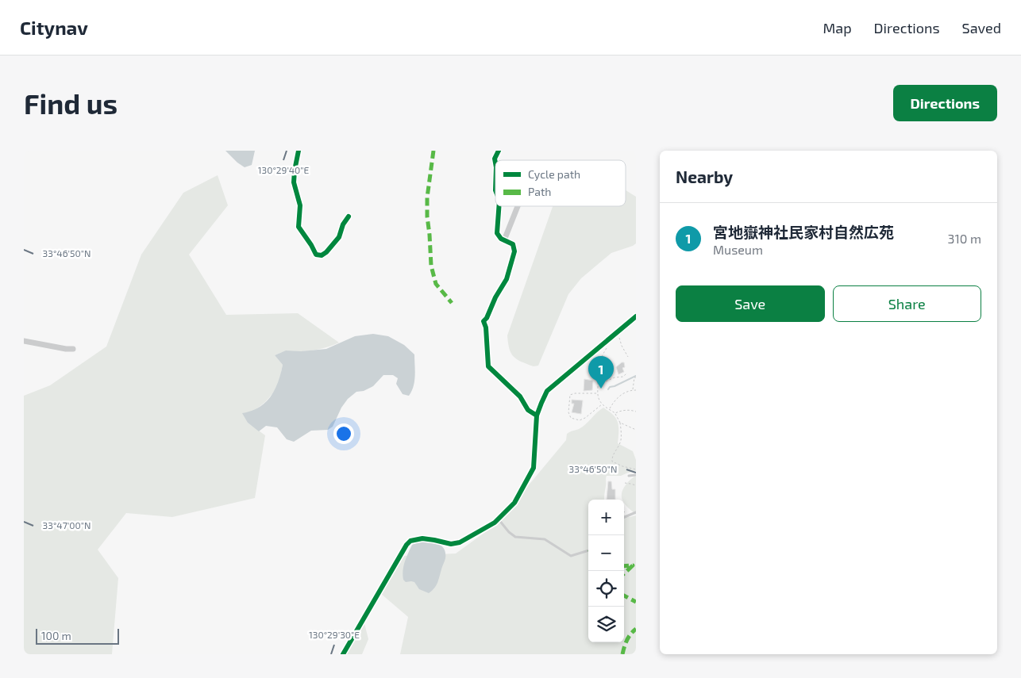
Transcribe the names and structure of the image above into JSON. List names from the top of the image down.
{
  "legend": ["Cycle path", "Path"],
  "scale_bar": "100 m",
  "page": {
    "header": "Citynav",
    "nav": ["Map", "Directions", "Saved"],
    "buttons": [
      "Directions",
      ["Save", "Share"]
    ],
    "title": "Find us",
    "heading": "Nearby",
    "list": [
      {
        "mark": "1",
        "name": "宮地嶽神社民家村自然広苑",
        "note": "Museum",
        "value": "310 m"
      }
    ],
    "pins": "1",
    "map_buttons": ["+", "−"],
    "scale": "100 m"
  },
  "coordinates": [
    "130°29'40\"E",
    "33°46'50\"N",
    "33°47'00\"N",
    "130°29'30\"E"
  ]
}
